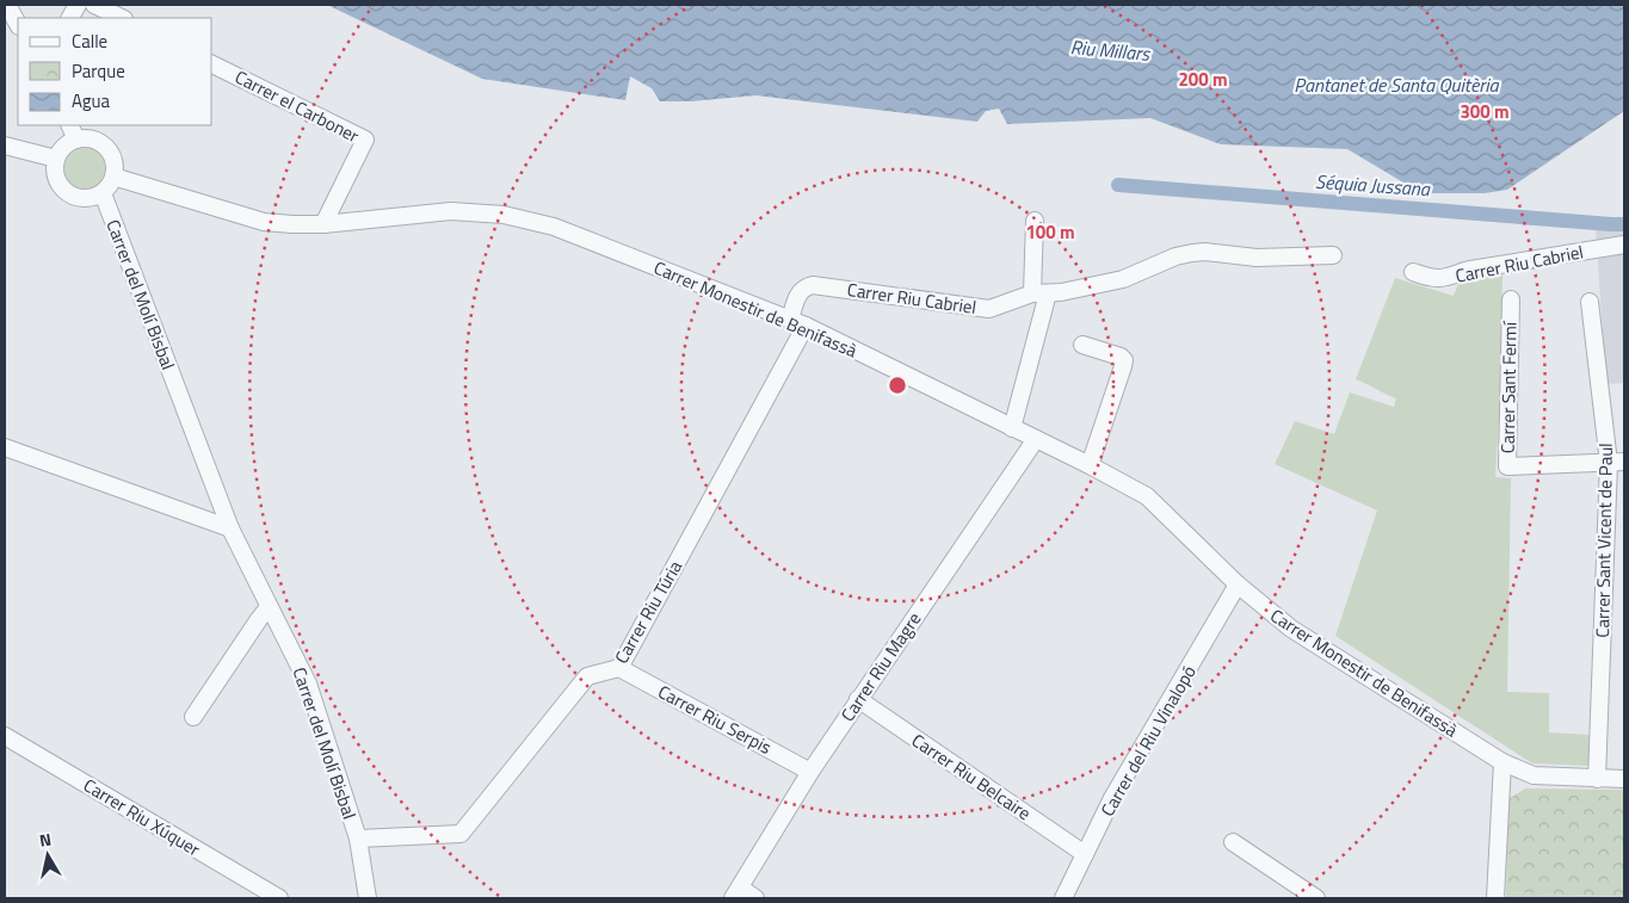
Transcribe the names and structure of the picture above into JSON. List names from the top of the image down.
{
  "streets": {
    "street": [
      "Carrer el Carboner",
      "Carrer Riu Cabriel",
      "Carrer del Molí Bisbal",
      "Carrer Monestir de Benifassà",
      "Carrer Sant Fermí",
      "Carrer Sant Vicent de Paul",
      "Carrer Riu Túria",
      "Carrer Riu Magre",
      "Carrer Riu Serpis",
      "Carrer del Riu Vinalopó",
      "Carrer Riu Belcaire",
      "Carrer Riu Xúquer"
    ]
  },
  "crossings": [
    ["Carrer el Carboner", "Carrer Monestir de Benifassà"],
    ["Carrer Riu Cabriel", "Carrer Monestir de Benifassà"],
    ["Carrer Riu Cabriel", "Carrer Riu Túria"],
    ["Carrer del Molí Bisbal", "Carrer Monestir de Benifassà"],
    ["Carrer del Molí Bisbal", "Carrer Riu Túria"],
    ["Carrer Monestir de Benifassà", "Carrer Sant Vicent de Paul"],
    ["Carrer Monestir de Benifassà", "Carrer Riu Túria"],
    ["Carrer Monestir de Benifassà", "Carrer Riu Magre"],
    ["Carrer Monestir de Benifassà", "Carrer del Riu Vinalopó"],
    ["Carrer Sant Fermí", "Carrer Sant Vicent de Paul"],
    ["Carrer Riu Túria", "Carrer Riu Serpis"],
    ["Carrer Riu Magre", "Carrer Riu Serpis"],
    ["Carrer Riu Magre", "Carrer Riu Belcaire"],
    ["Carrer del Riu Vinalopó", "Carrer Riu Belcaire"]
  ],
  "water": ["Riu Millars", "Pantanet de Santa Quitèria", "Séquia Jussana"],
  "legend": ["Calle", "Parque", "Agua"],
  "north": "top",
  "rings": ["200 m", "300 m", "100 m"]
}
